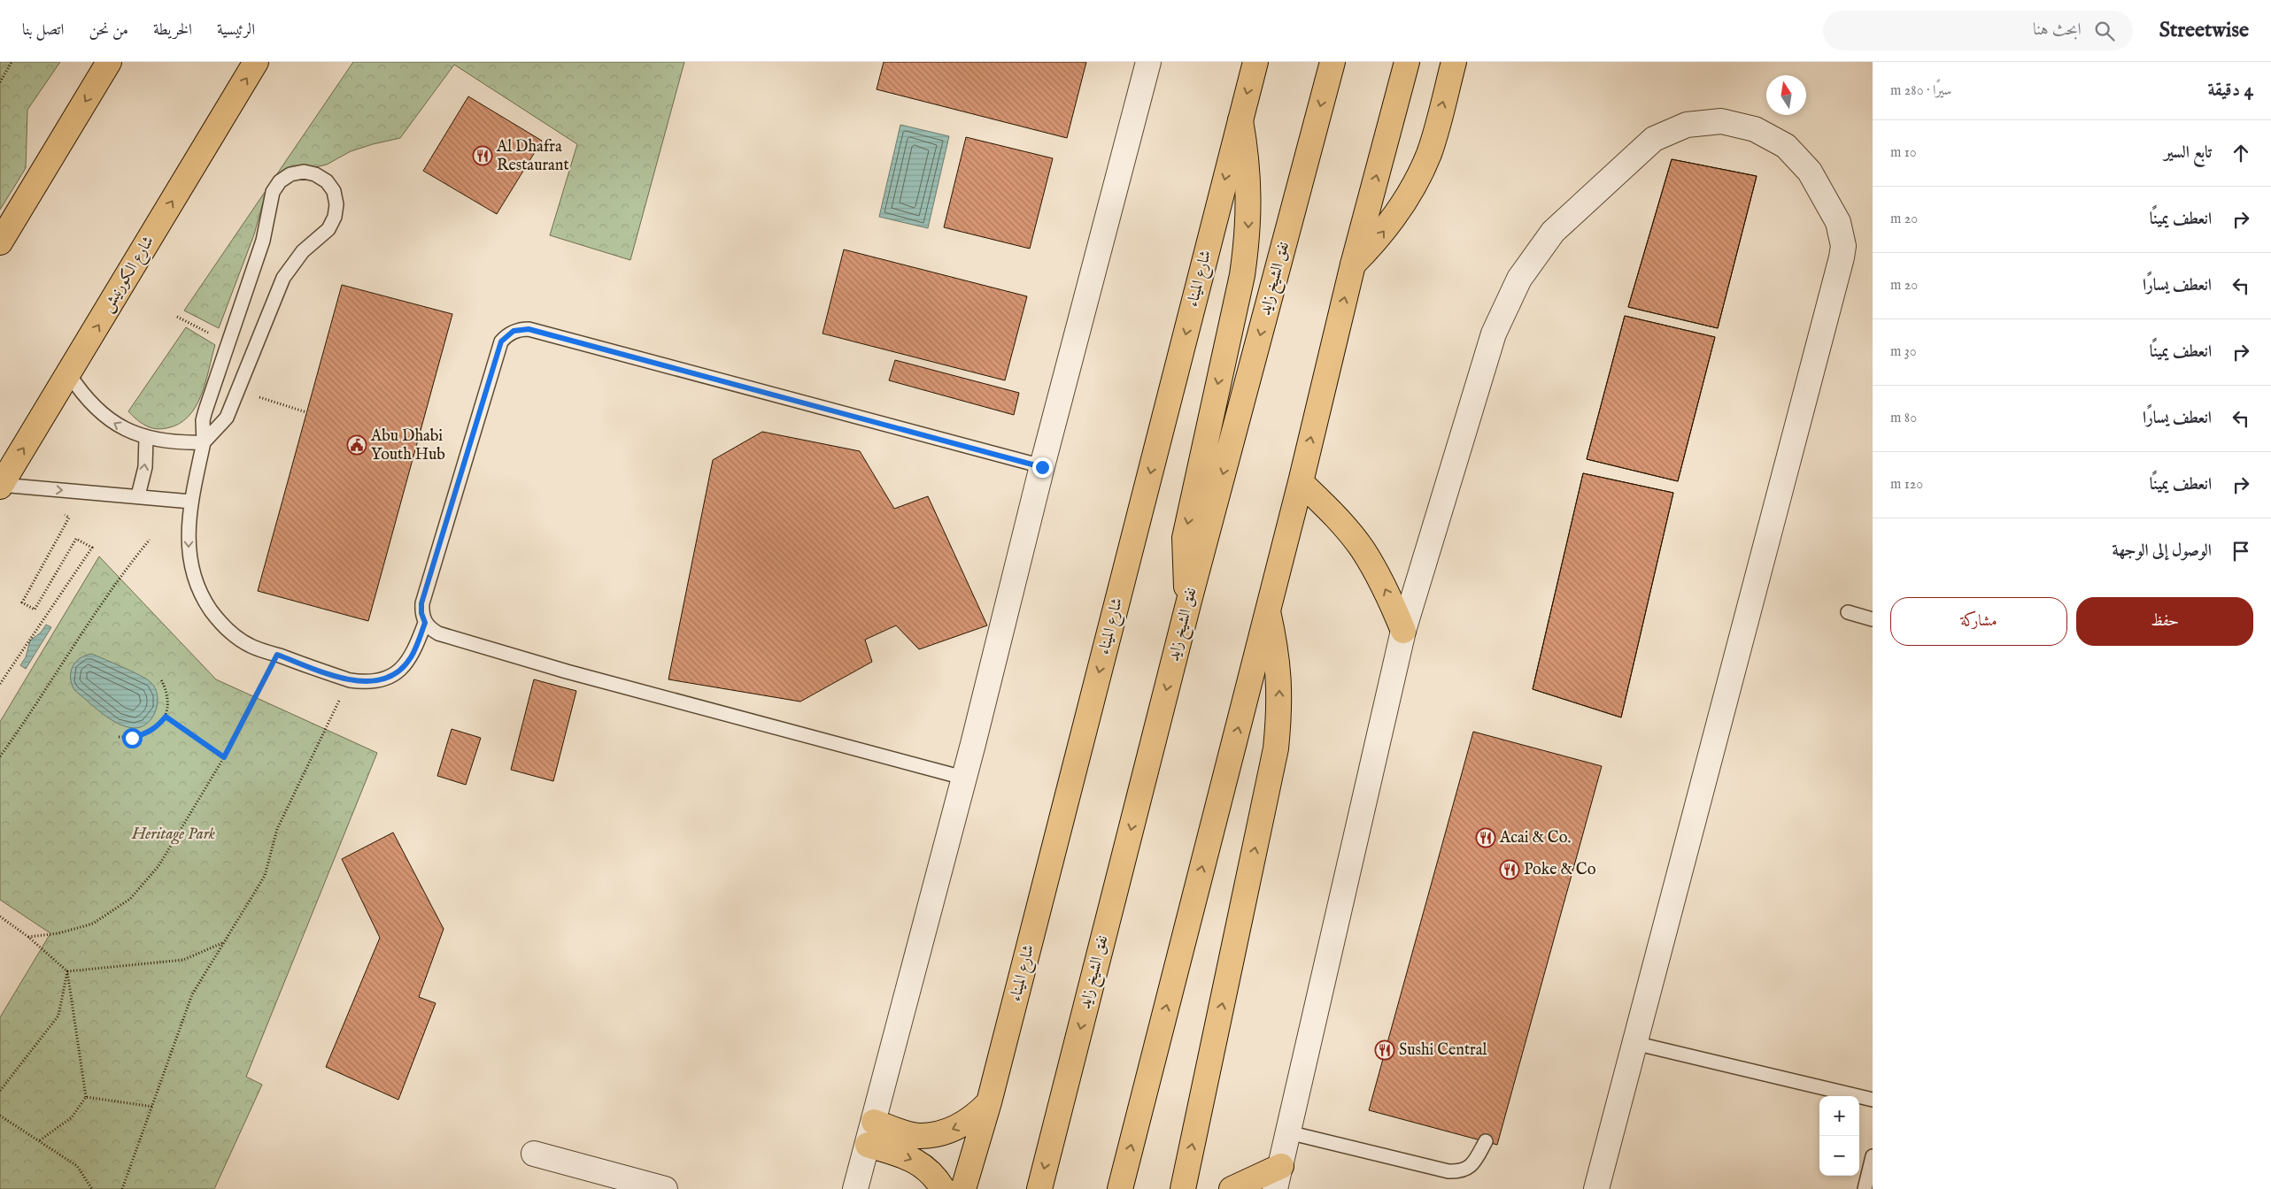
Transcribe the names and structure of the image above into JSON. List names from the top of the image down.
{
  "streets": {
    "main road": ["شارع الكورنيش", "شارع الميناء", "نفق الشيخ زايد"]
  },
  "parks": ["Heritage Park"],
  "places": {
    "restaurant": [
      "Al Dhafra Restaurant",
      "Acai & Co.",
      "Poke & Co",
      "Sushi Central"
    ],
    "public building": ["Abu Dhabi Youth Hub"]
  },
  "north": "top",
  "page": {
    "header": "Streetwise",
    "search": "ابحث هنا",
    "nav": [
      "الرئيسية",
      "الخريطة",
      "من نحن",
      "اتصل بنا"
    ],
    "heading": ["4 دقيقة", "سيرًا · 280 m"],
    "list": [
      ["تابع السير", "10 m"],
      ["انعطف يمينًا", "20 m"],
      ["انعطف يسارًا", "20 m"],
      ["انعطف يمينًا", "30 m"],
      ["انعطف يسارًا", "80 m"],
      ["انعطف يمينًا", "120 m"],
      "الوصول إلى الوجهة"
    ],
    "buttons": ["حفظ", "مشاركة"],
    "map_buttons": ["+", "−"]
  }
}
